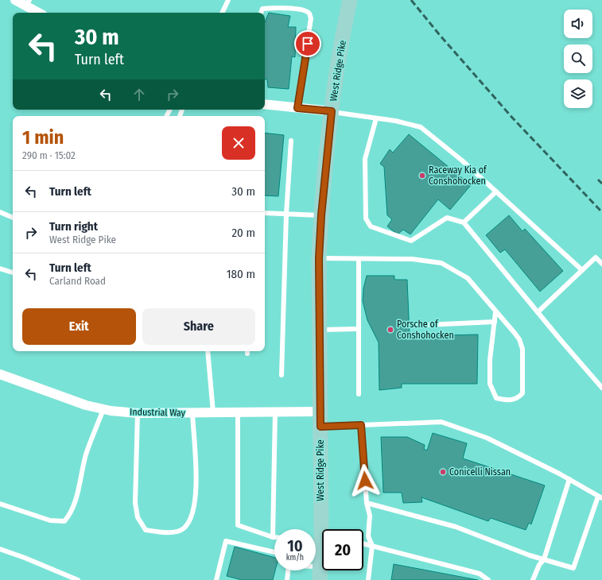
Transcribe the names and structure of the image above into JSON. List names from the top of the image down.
{
  "streets": {
    "main road": ["West Ridge Pike"],
    "street": ["Industrial Way"]
  },
  "crossings": [
    ["West Ridge Pike", "Industrial Way"]
  ],
  "places": ["Raceway Kia of Conshohocken", "Porsche of Conshohocken", "Conicelli Nissan"],
  "page": {
    "turn": ["30 m", "Turn left"],
    "heading": ["1 min", "290 m · 15:02"],
    "list": [
      {
        "name": "Turn left",
        "value": "30 m"
      },
      {
        "name": "Turn right",
        "note": "West Ridge Pike",
        "value": "20 m"
      },
      {
        "name": "Turn left",
        "note": "Carland Road",
        "value": "180 m"
      }
    ],
    "buttons": ["Exit", "Share"],
    "speed": "10 km/h",
    "limit": "20"
  }
}
